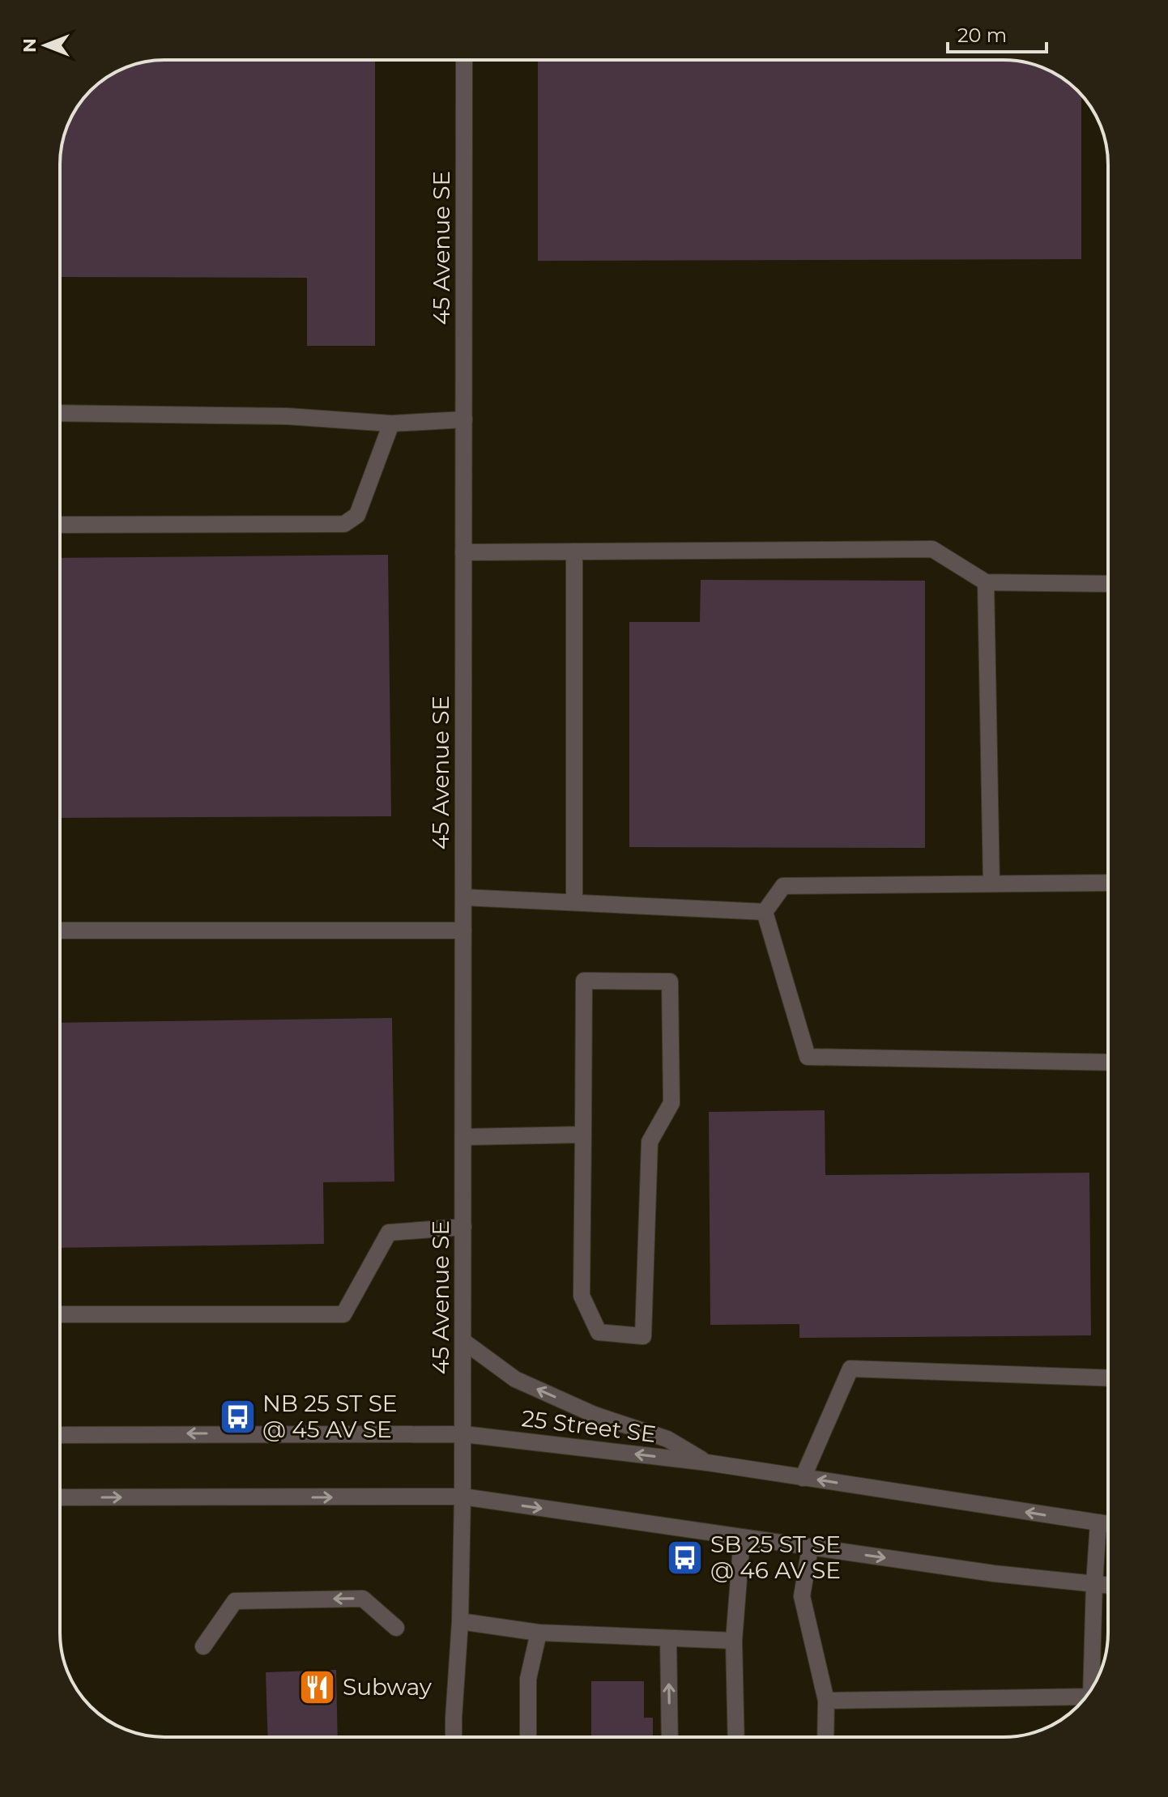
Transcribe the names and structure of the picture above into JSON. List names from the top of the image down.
{
  "streets": {
    "street": ["45 Avenue SE", "25 Street SE"]
  },
  "crossings": [
    ["45 Avenue SE", "25 Street SE"]
  ],
  "places": {
    "bus stop": ["NB 25 ST SE @ 45 AV SE", "SB 25 ST SE @ 46 AV SE"],
    "restaurant": ["Subway"]
  },
  "scale_bar": "20 m",
  "north": "left"
}
